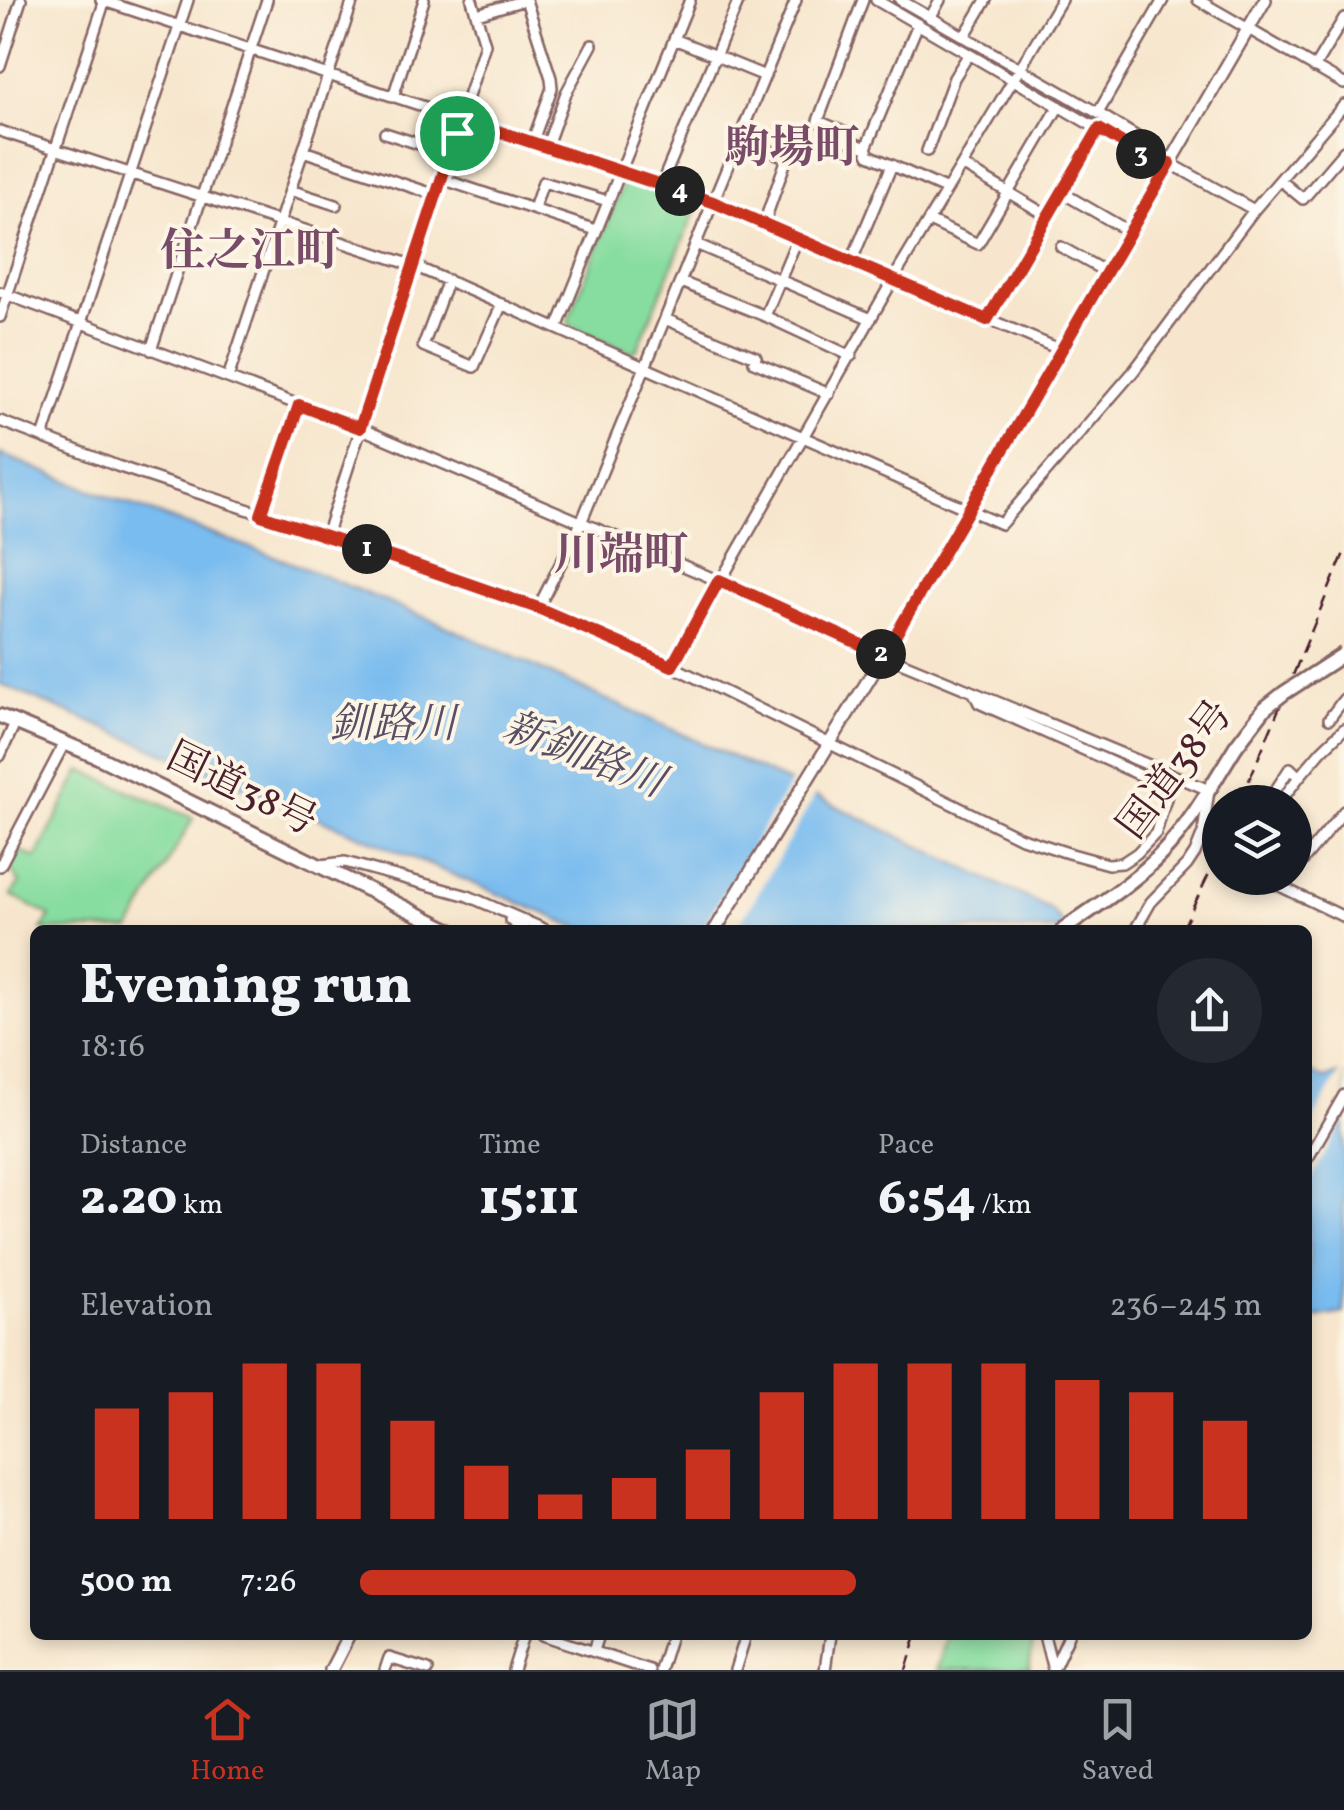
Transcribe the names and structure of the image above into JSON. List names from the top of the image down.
{
  "streets": {
    "highway": ["国道38号"]
  },
  "districts": ["駒場町", "住之江町", "川端町"],
  "water": ["釧路川", "新釧路川"],
  "page": {
    "pins": [
      "3",
      "4",
      "1",
      "2"
    ],
    "heading": ["Evening run", "18:16"],
    "stats": [
      ["Distance", "2.20 km"],
      ["Time", "15:11"],
      ["Pace", "6:54 /km"]
    ],
    "chart": ["Elevation", "236–245 m"],
    "list": [
      {
        "name": "500 m",
        "note": "7:26"
      }
    ],
    "tabs": ["Home", "Map", "Saved"]
  }
}
